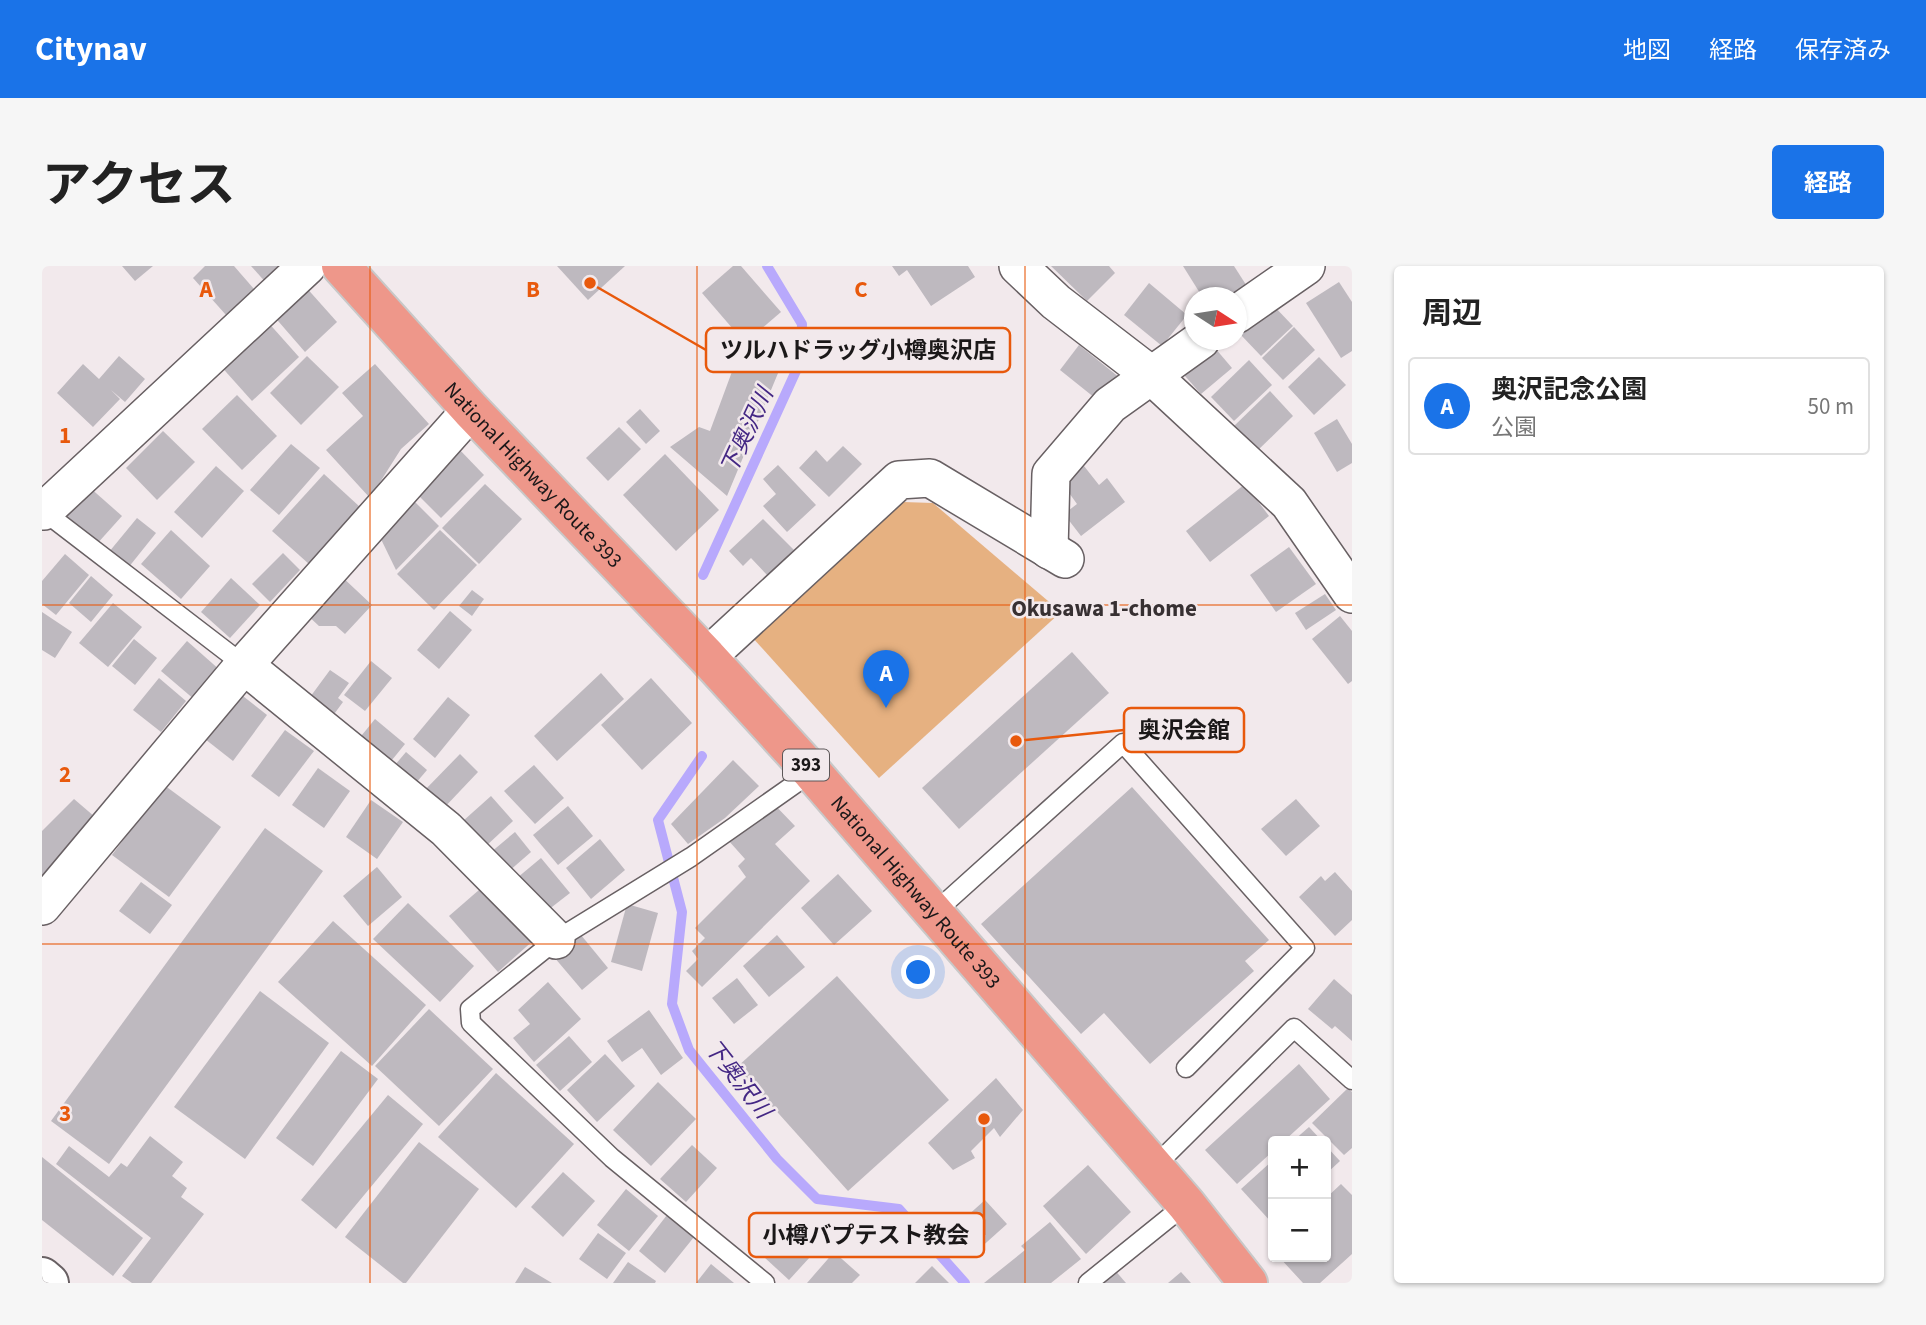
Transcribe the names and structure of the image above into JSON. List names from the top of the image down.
{
  "streets": {
    "highway": ["National Highway Route 393", "393"]
  },
  "districts": ["Okusawa 1-chome"],
  "water": ["下奥沢川"],
  "places": ["ツルハドラッグ小樽奥沢店", "奥沢会館", "小樽バプテスト教会"],
  "north": "right",
  "page": {
    "header": "Citynav",
    "nav": ["地図", "経路", "保存済み"],
    "title": "アクセス",
    "buttons": "経路",
    "heading": "周辺",
    "list": [
      {
        "mark": "A",
        "name": "奥沢記念公園",
        "note": "公園",
        "value": "50 m"
      }
    ],
    "pins": "A",
    "map_buttons": ["+", "−"]
  },
  "grid": {
    "columns": ["A", "B", "C"],
    "rows": ["1", "2", "3"]
  }
}
